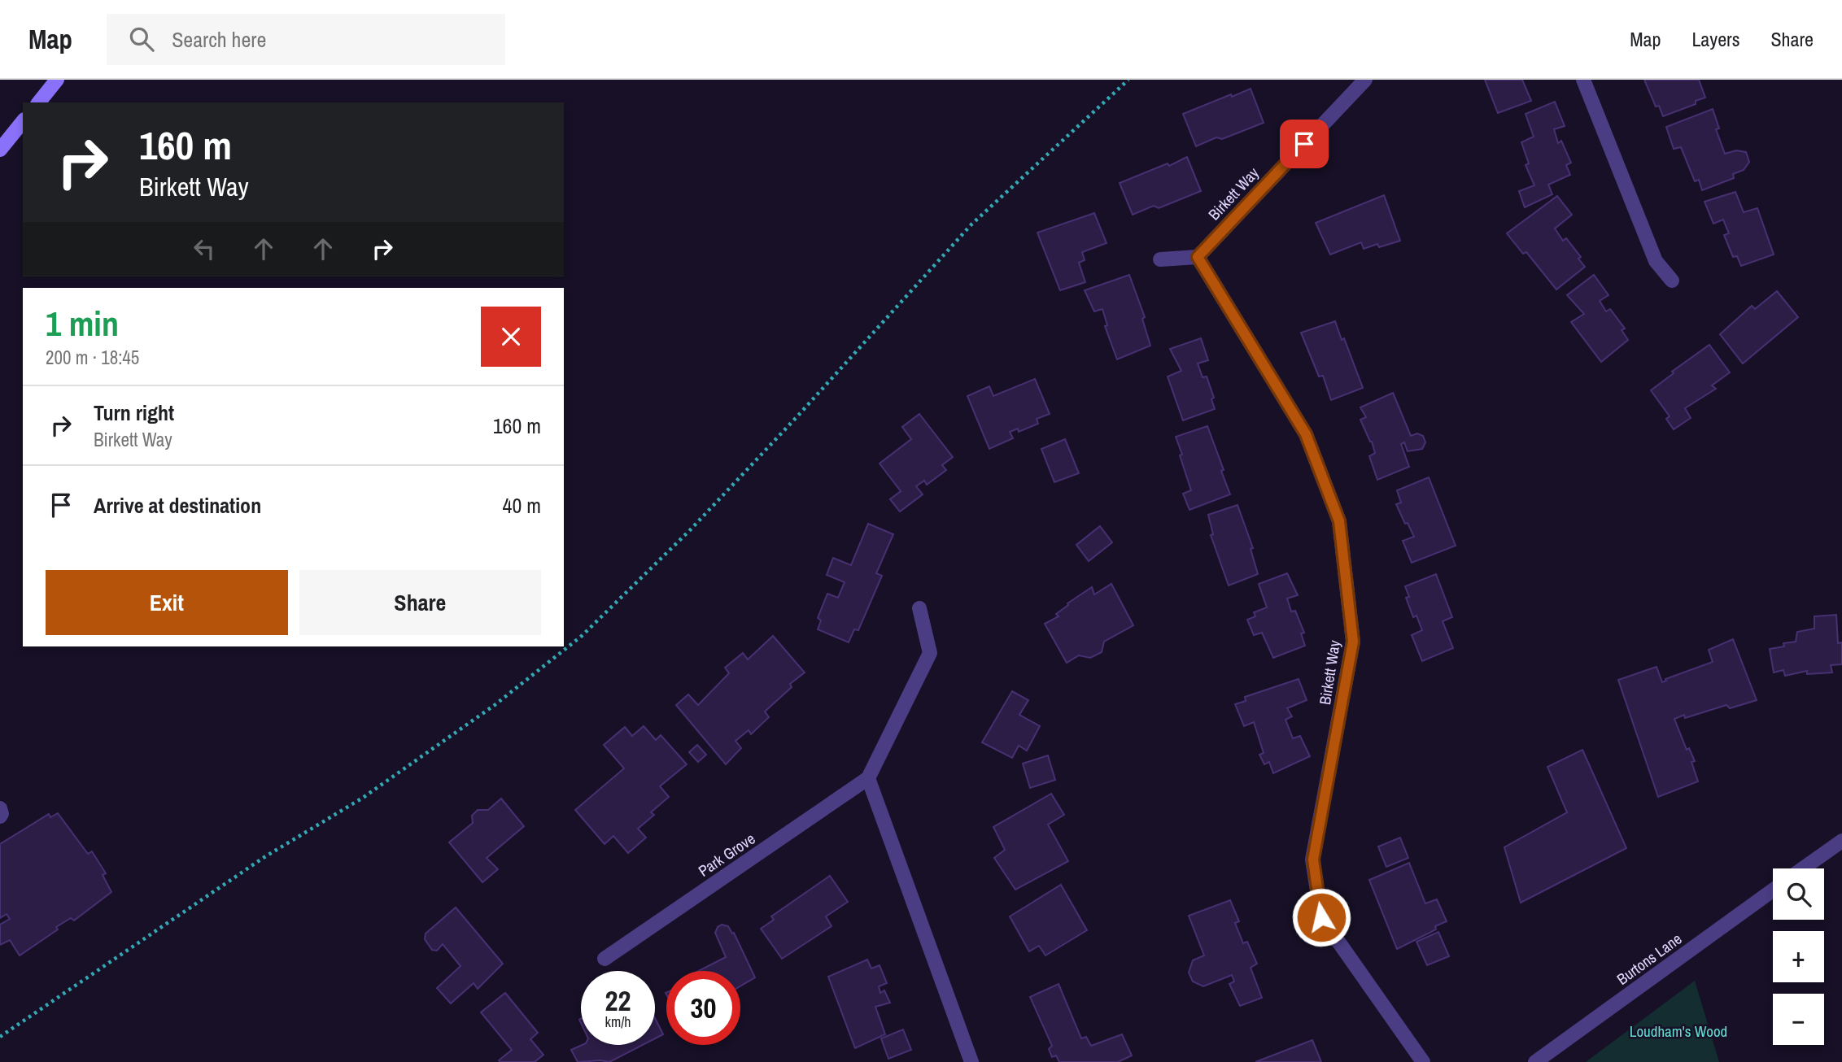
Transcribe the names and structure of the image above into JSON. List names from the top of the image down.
{
  "streets": {
    "street": ["Birkett Way", "Park Grove", "Burtons Lane"]
  },
  "parks": ["Loudham's Wood"],
  "page": {
    "header": "Map",
    "search": "Search here",
    "nav": ["Map", "Layers", "Share"],
    "turn": ["160 m", "Birkett Way"],
    "heading": ["1 min", "200 m · 18:45"],
    "list": [
      {
        "name": "Turn right",
        "note": "Birkett Way",
        "value": "160 m"
      },
      {
        "name": "Arrive at destination",
        "value": "40 m"
      }
    ],
    "buttons": ["Exit", "Share"],
    "map_buttons": ["+", "−"],
    "speed": "22 km/h",
    "limit": "30"
  }
}
